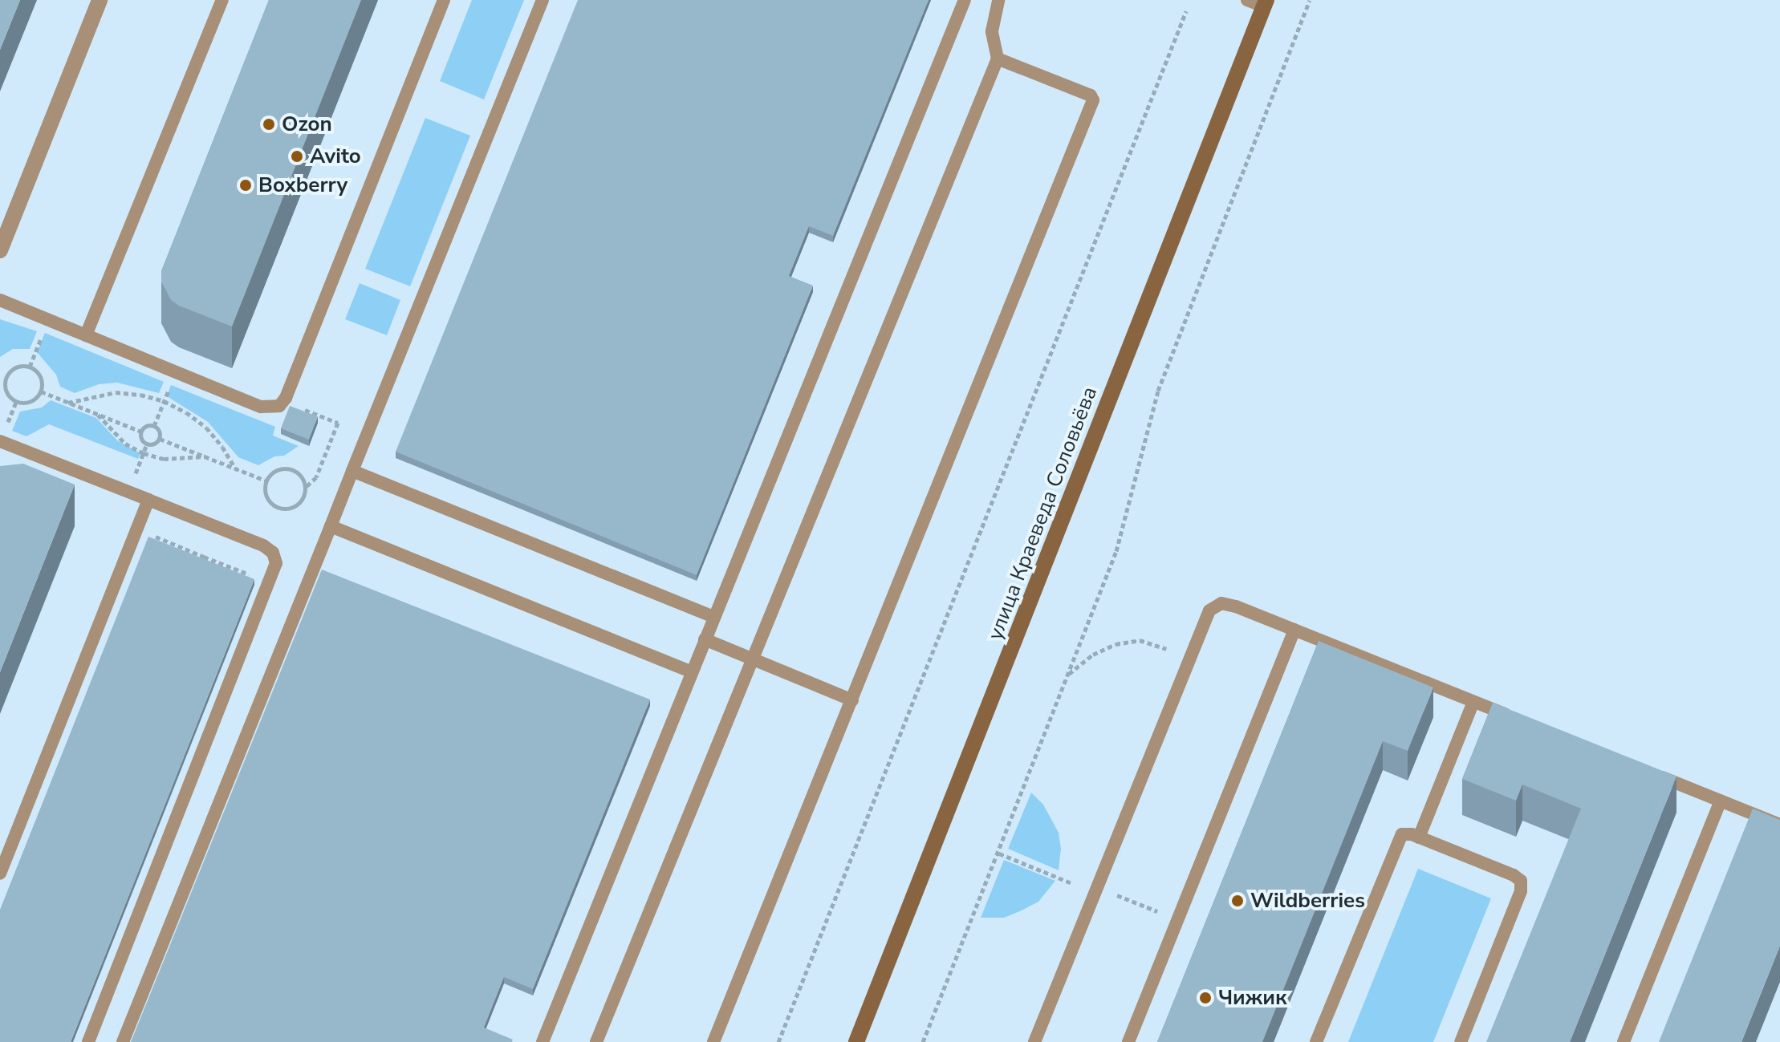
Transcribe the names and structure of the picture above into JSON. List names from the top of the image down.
{
  "streets": {
    "main road": ["улица Краеведа Соловьёва"]
  },
  "places": [
    "Ozon",
    "Avito",
    "Boxberry",
    "Wildberries",
    "Чижик"
  ]
}
